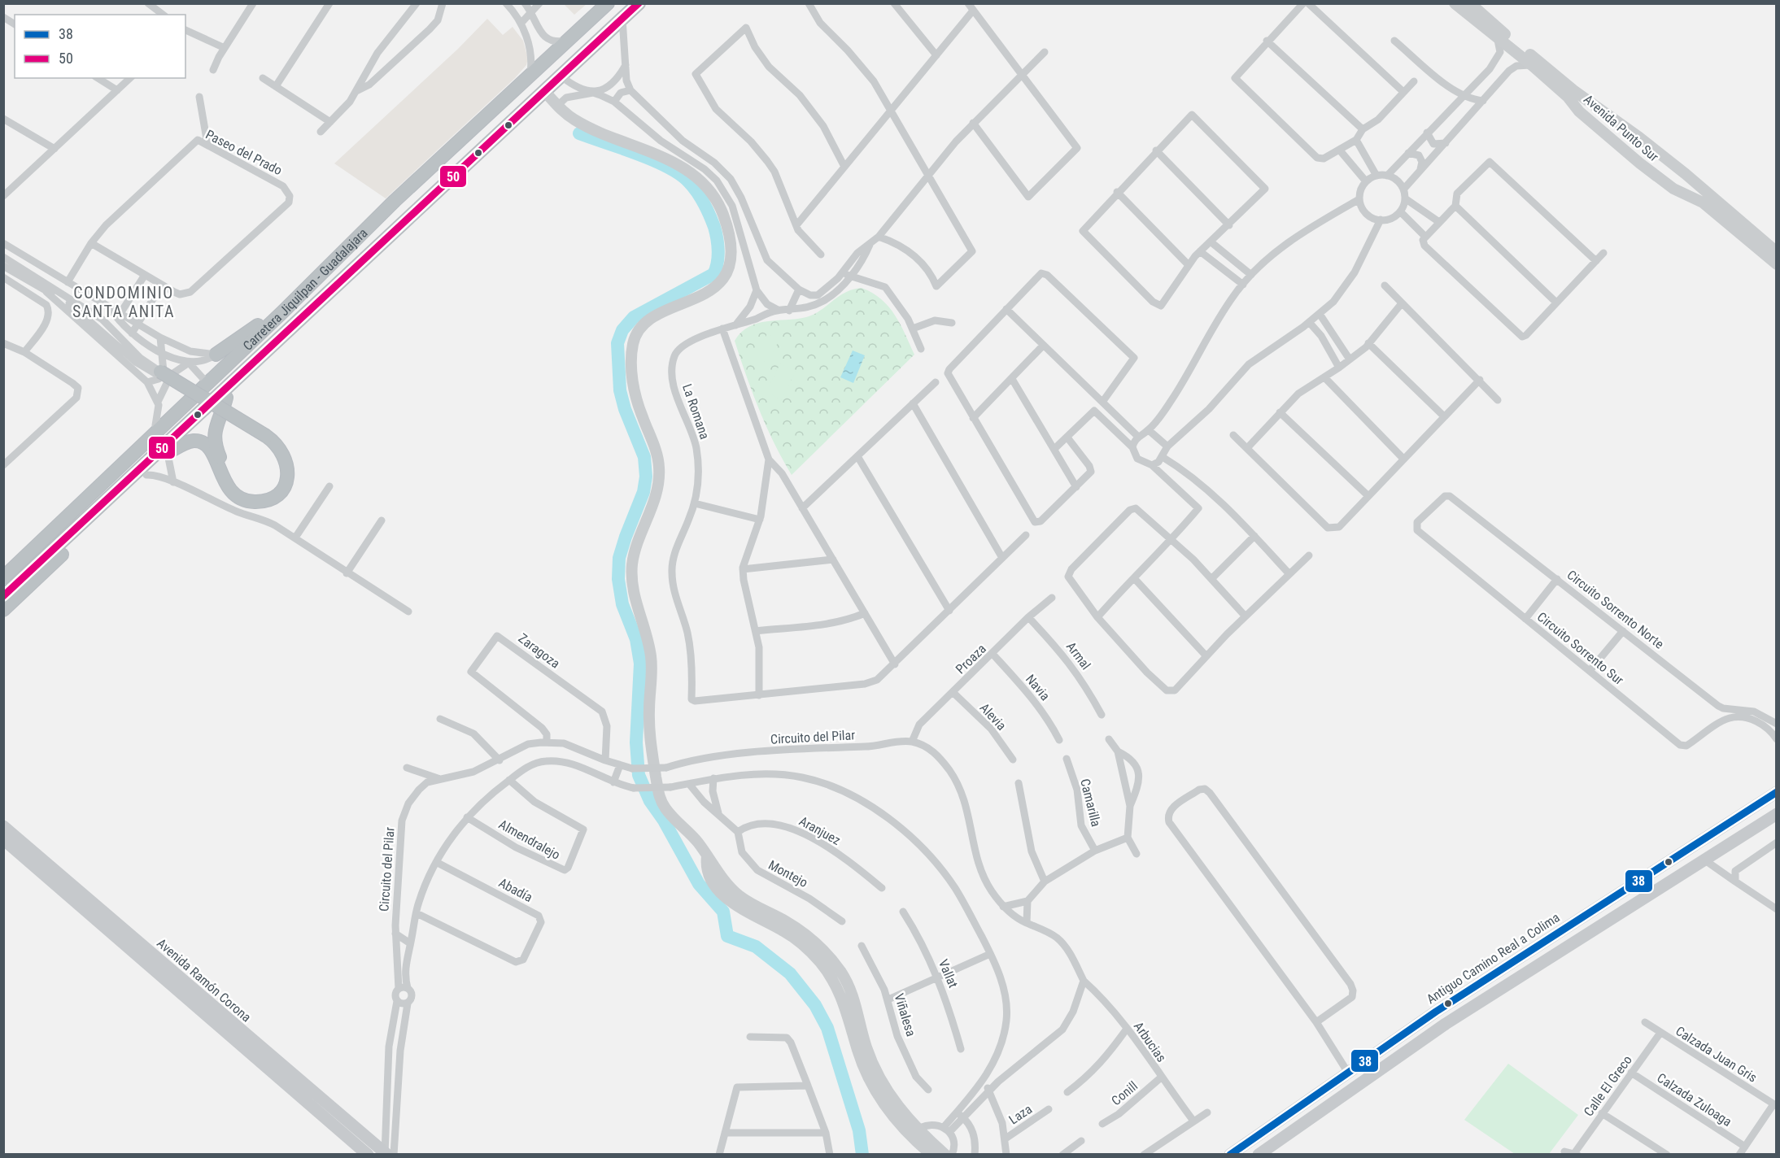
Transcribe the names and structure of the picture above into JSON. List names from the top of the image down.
{
  "streets": {
    "highway": ["Carretera Jiquilpan - Guadalajara"],
    "main road": ["Antiguo Camino Real a Colima", "Avenida Ramón Corona"],
    "street": [
      "Avenida Punto Sur",
      "Paseo del Prado",
      "La Romana",
      "Circuito Sorrento Norte",
      "Circuito Sorrento Sur",
      "Zaragoza",
      "Armal",
      "Proaza",
      "Navia",
      "Alevia",
      "Circuito del Pilar",
      "Camarilla",
      "Aranjuez",
      "Almendralejo",
      "Montejo",
      "Abadía",
      "Vallat",
      "Viñalesa",
      "Arbucias",
      "Calzada Juan Gris",
      "Calle El Greco",
      "Conill",
      "Calzada Zuloaga",
      "Laza"
    ]
  },
  "crossings": [
    ["Circuito Sorrento Norte", "Circuito Sorrento Sur"],
    ["Zaragoza", "Circuito del Pilar"],
    ["Armal", "Proaza"],
    ["Proaza", "Navia"],
    ["Proaza", "Alevia"],
    ["Proaza", "Circuito del Pilar"],
    ["Circuito del Pilar", "Arbucias"],
    ["Aranjuez", "Montejo"],
    ["Arbucias", "Conill"],
    ["Calzada Juan Gris", "Calle El Greco"],
    ["Calle El Greco", "Calzada Zuloaga"]
  ],
  "districts": ["CONDOMINIO SANTA ANITA"],
  "lines": ["transit line 50", "transit line 38"],
  "legend": ["38", "50"]
}
